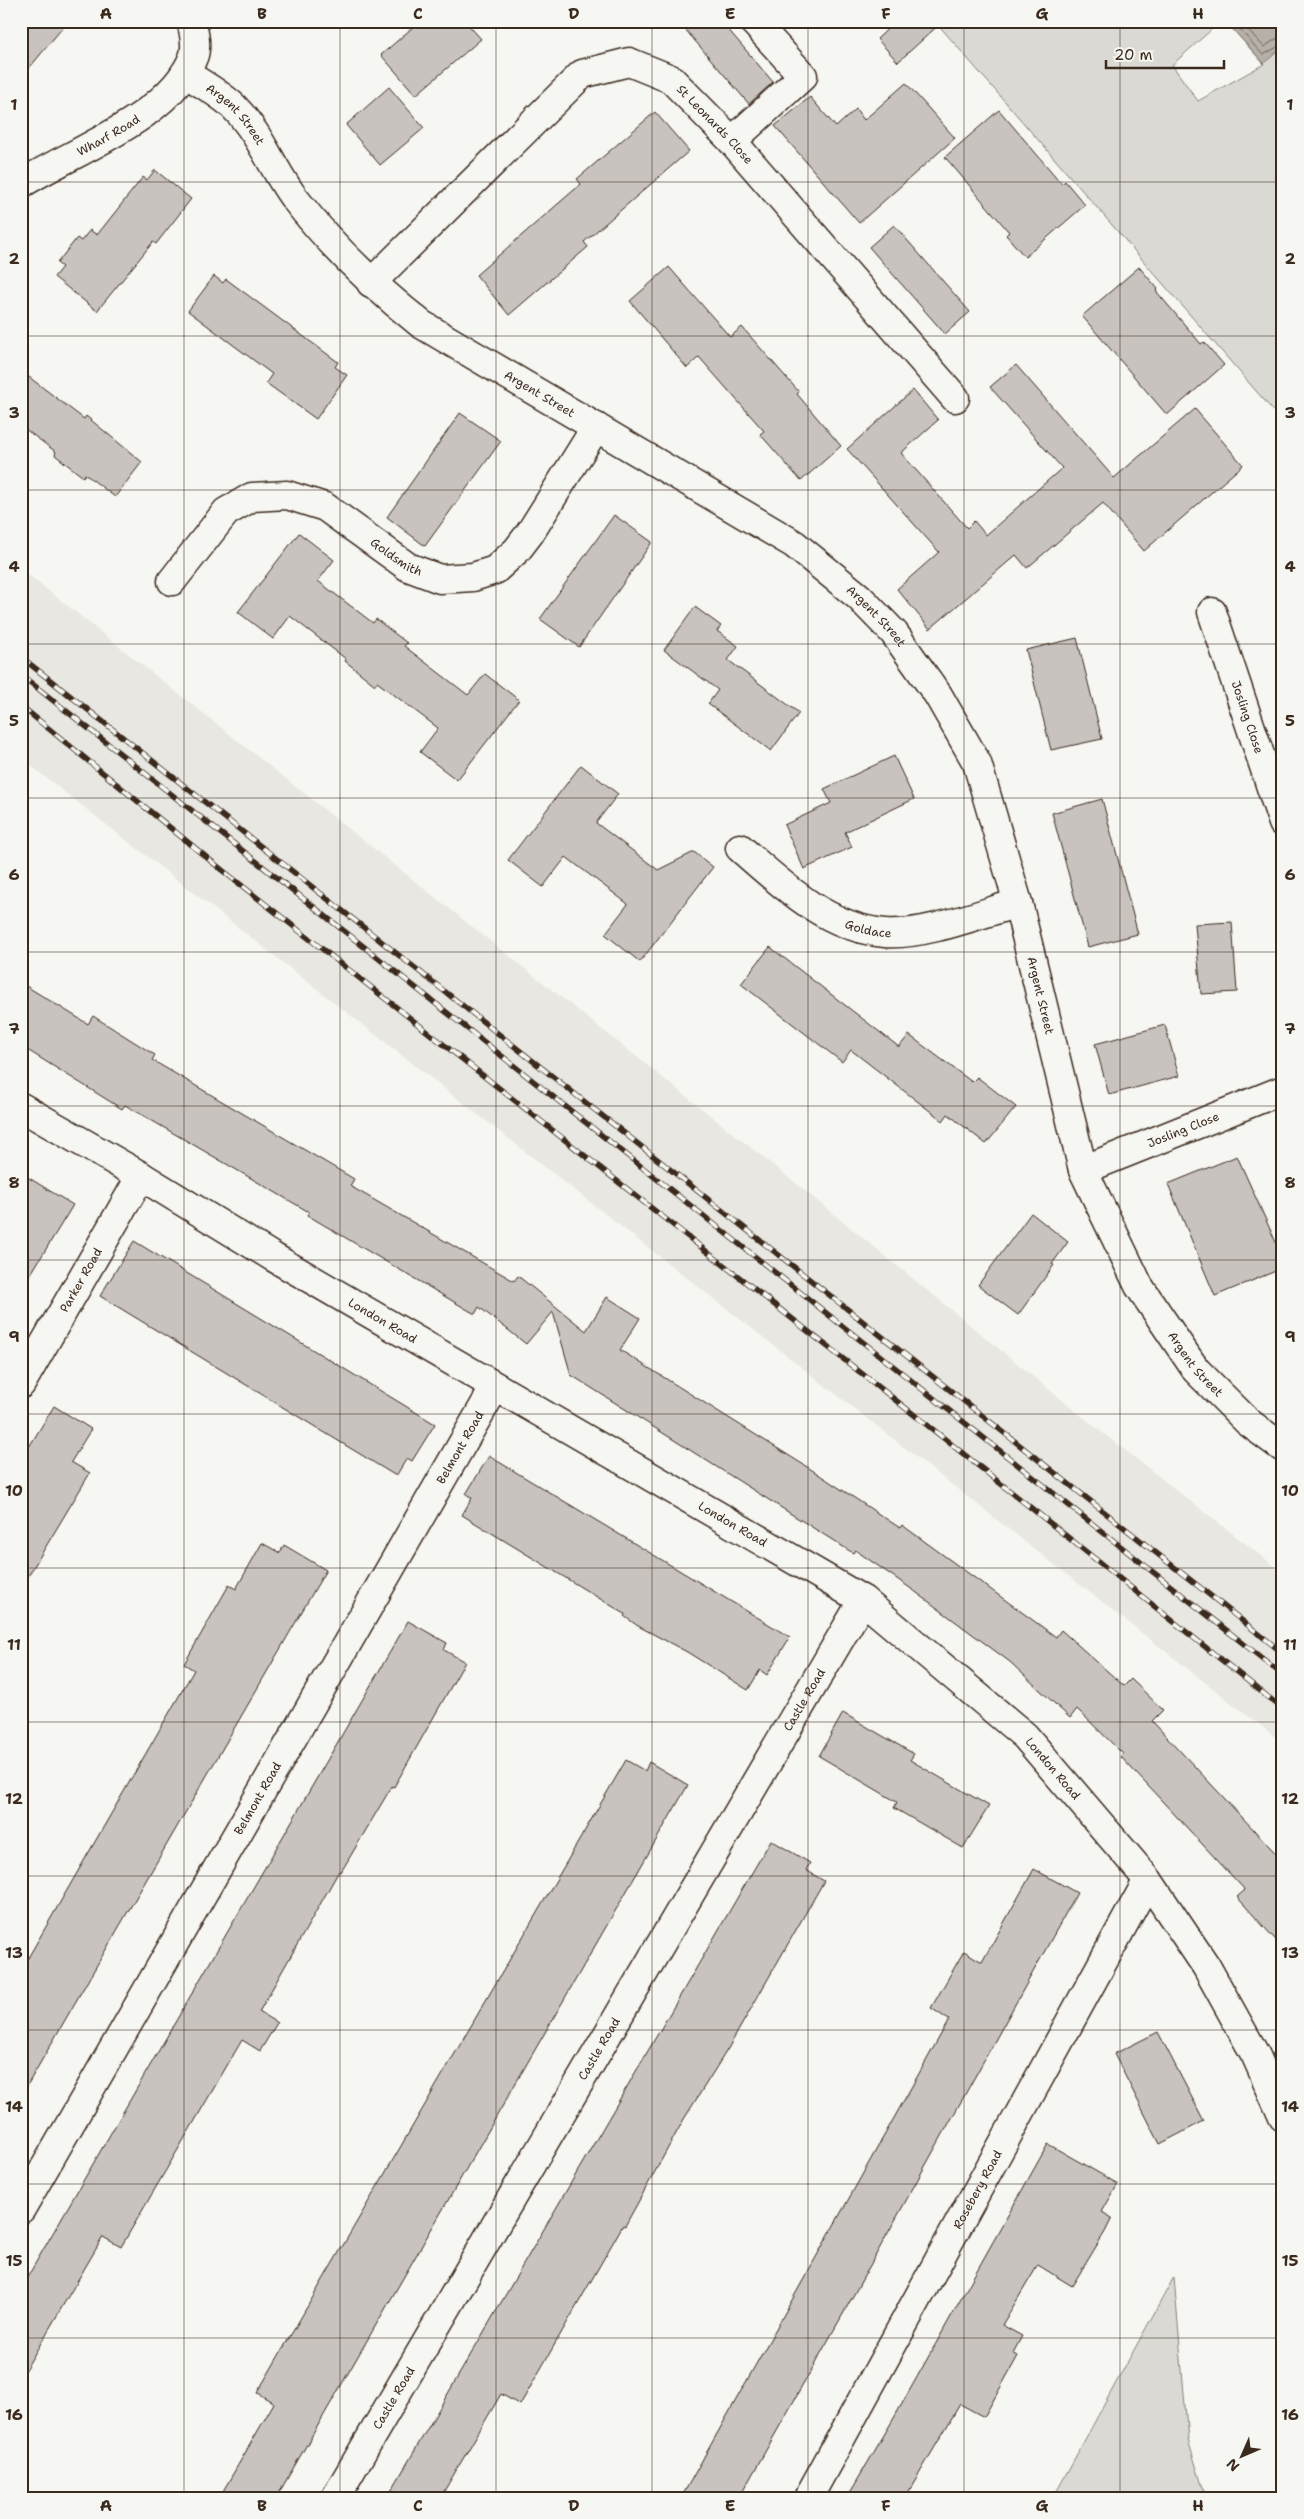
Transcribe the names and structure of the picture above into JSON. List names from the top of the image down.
{
  "streets": {
    "street": [
      "Argent Street",
      "St Leonards Close",
      "Wharf Road",
      "Goldsmith",
      "Josling Close",
      "Goldace",
      "Parker Road",
      "London Road",
      "Belmont Road",
      "Castle Road",
      "Rosebery Road"
    ]
  },
  "crossings": [
    ["Argent Street", "St Leonards Close"],
    ["Argent Street", "Wharf Road"],
    ["Argent Street", "Goldsmith"],
    ["Argent Street", "Josling Close"],
    ["Argent Street", "Goldace"],
    ["Parker Road", "London Road"],
    ["London Road", "Belmont Road"],
    ["London Road", "Castle Road"],
    ["London Road", "Rosebery Road"]
  ],
  "scale_bar": "20 m",
  "north": "bottom left",
  "grid": {
    "columns": [
      "A",
      "B",
      "C",
      "D",
      "E",
      "F",
      "G",
      "H"
    ],
    "rows": [
      "1",
      "2",
      "3",
      "4",
      "5",
      "6",
      "7",
      "8",
      "9",
      "10",
      "11",
      "12",
      "13",
      "14",
      "15",
      "16"
    ]
  }
}
